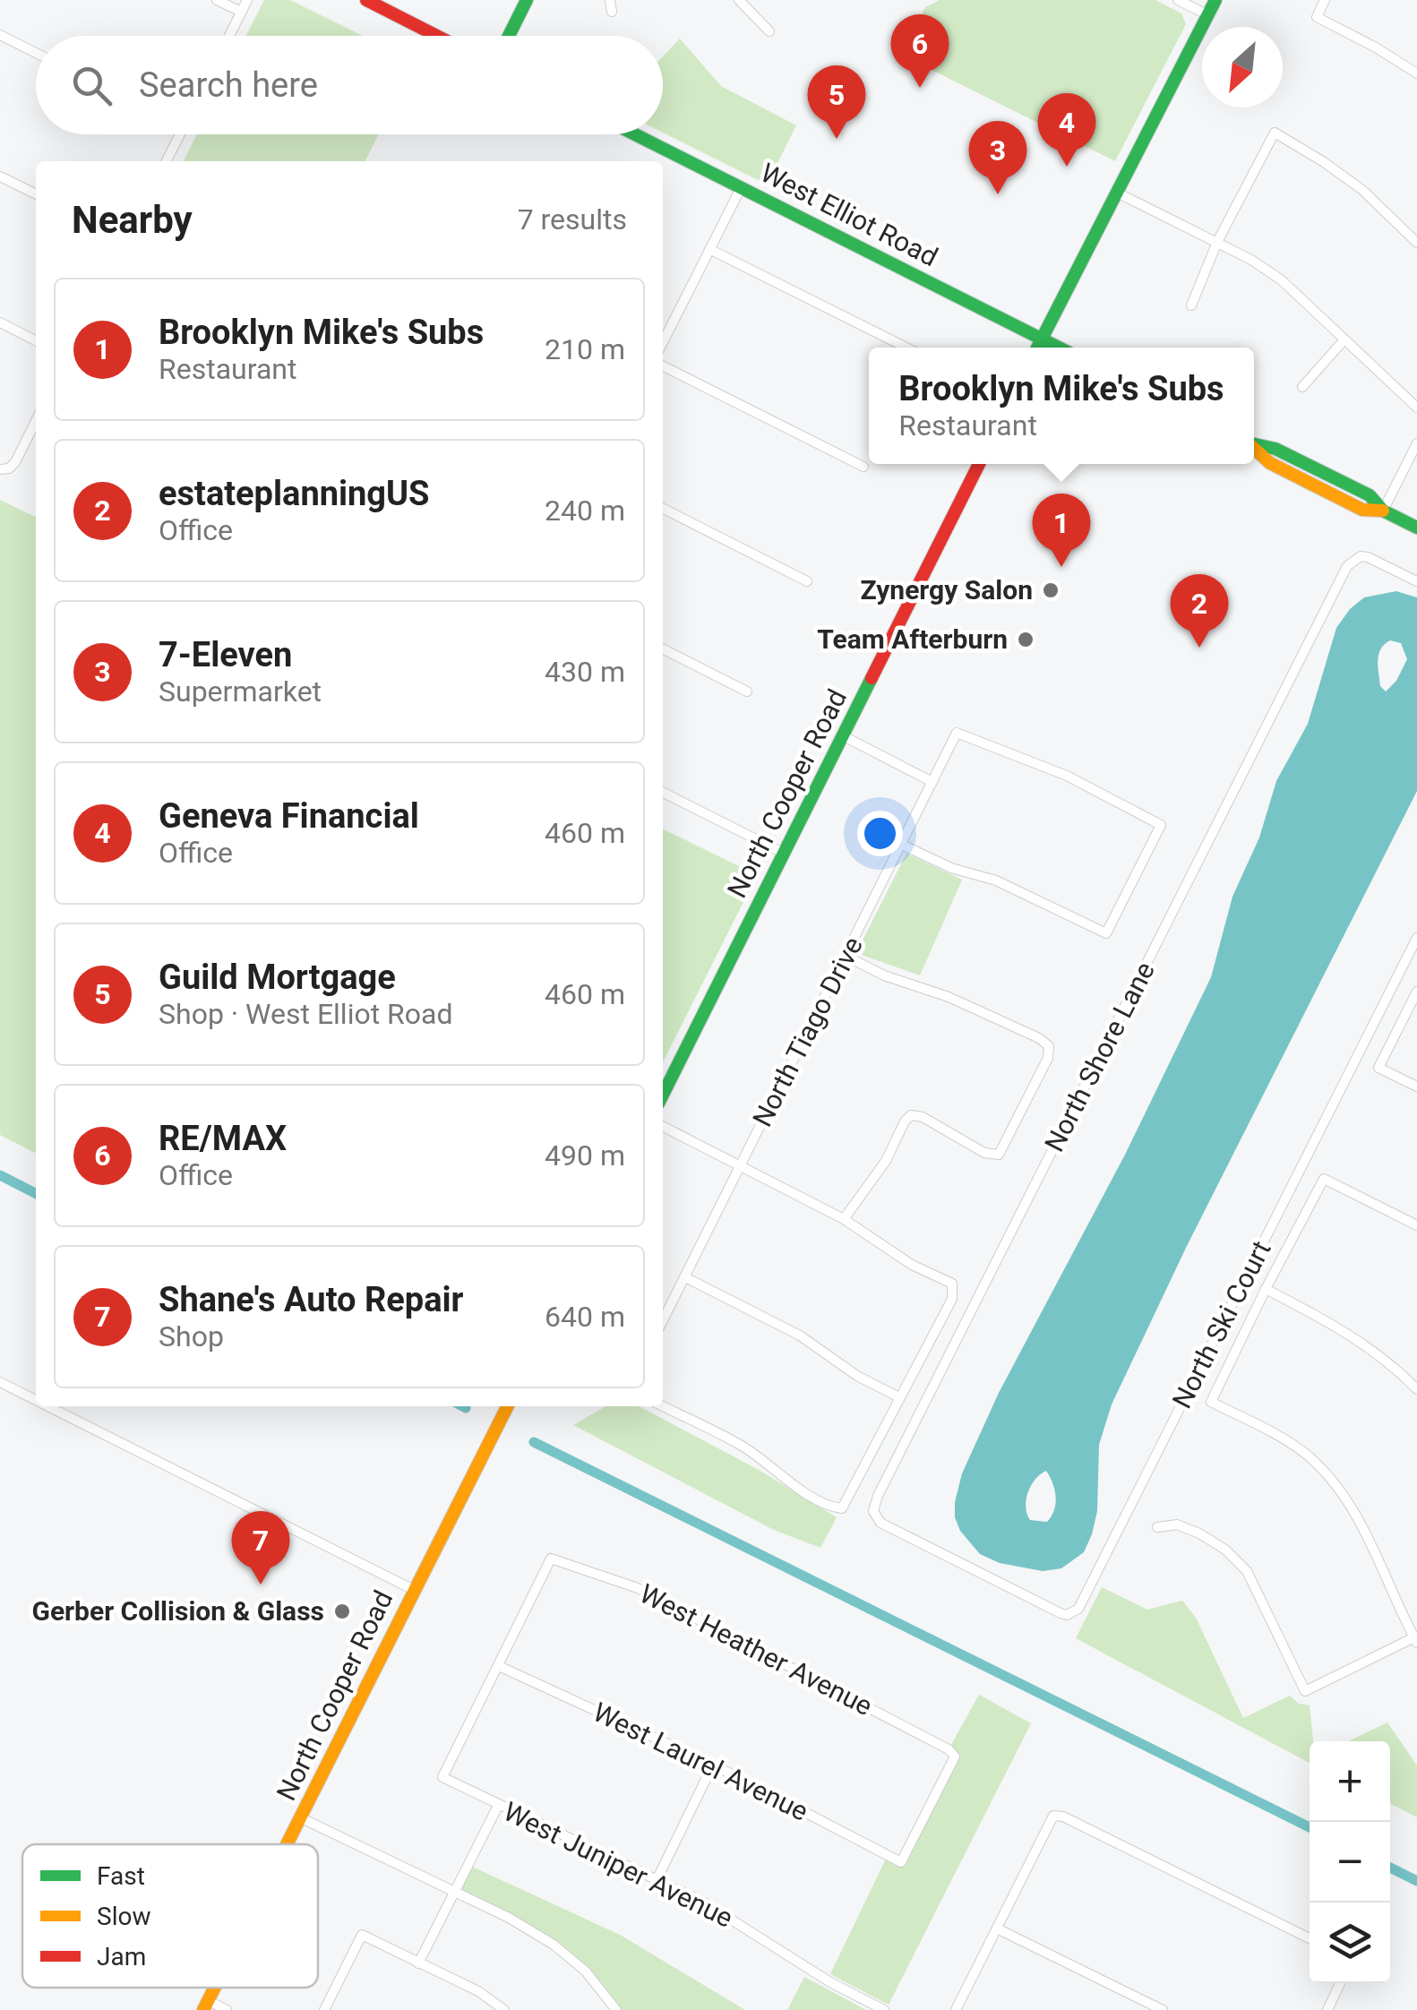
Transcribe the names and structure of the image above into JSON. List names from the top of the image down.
{
  "streets": {
    "main road": ["West Elliot Road", "North Cooper Road"],
    "street": [
      "North Tiago Drive",
      "North Shore Lane",
      "North Ski Court",
      "West Heather Avenue",
      "West Laurel Avenue",
      "West Juniper Avenue"
    ]
  },
  "crossings": [
    ["North Shore Lane", "North Ski Court"],
    ["West Heather Avenue", "West Laurel Avenue"],
    ["West Heather Avenue", "West Juniper Avenue"],
    ["West Laurel Avenue", "West Juniper Avenue"]
  ],
  "places": ["Zynergy Salon", "Team Afterburn", "Gerber Collision & Glass"],
  "legend": ["Fast", "Slow", "Jam"],
  "north": "bottom left",
  "page": {
    "pins": [
      "6",
      "5",
      "4",
      "3",
      "1",
      "2",
      "7"
    ],
    "search": "Search here",
    "heading": ["Nearby", "7 results"],
    "list": [
      {
        "mark": "1",
        "name": "Brooklyn Mike's Subs",
        "note": "Restaurant",
        "value": "210 m"
      },
      {
        "mark": "2",
        "name": "estateplanningUS",
        "note": "Office",
        "value": "240 m"
      },
      {
        "mark": "3",
        "name": "7-Eleven",
        "note": "Supermarket",
        "value": "430 m"
      },
      {
        "mark": "4",
        "name": "Geneva Financial",
        "note": "Office",
        "value": "460 m"
      },
      {
        "mark": "5",
        "name": "Guild Mortgage",
        "note": "Shop · West Elliot Road",
        "value": "460 m"
      },
      {
        "mark": "6",
        "name": "RE/MAX",
        "note": "Office",
        "value": "490 m"
      },
      {
        "mark": "7",
        "name": "Shane's Auto Repair",
        "note": "Shop",
        "value": "640 m"
      }
    ],
    "popup": ["Brooklyn Mike's Subs", "Restaurant"],
    "map_buttons": ["+", "−"]
  }
}
